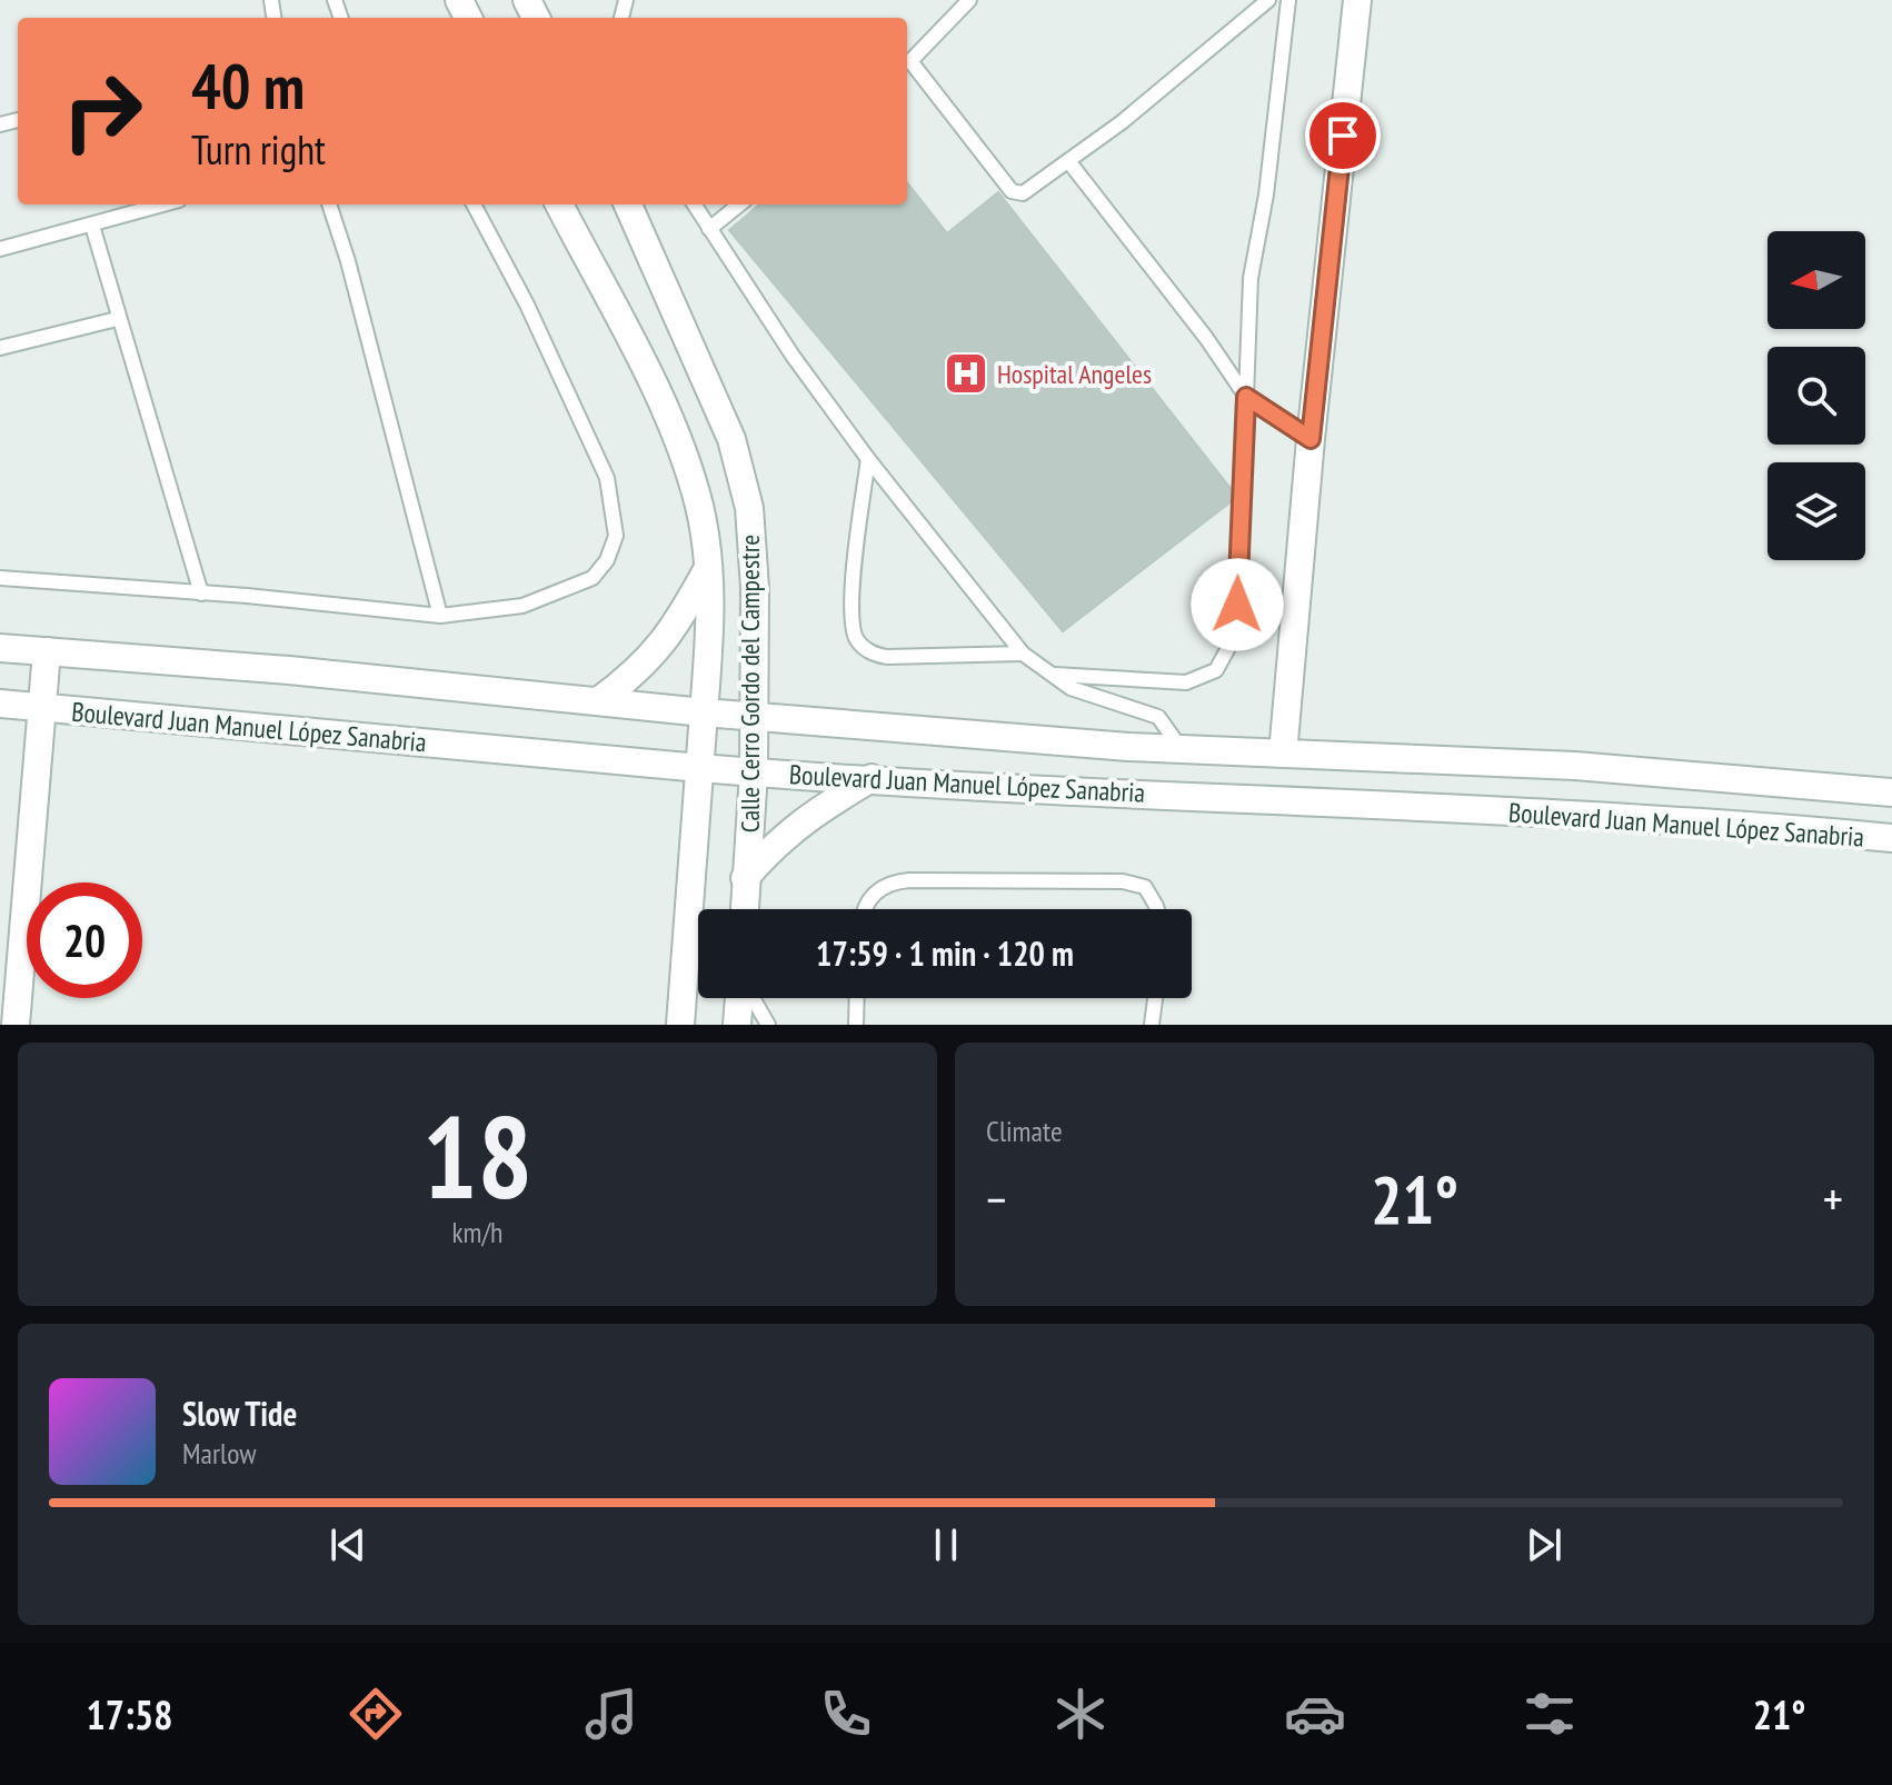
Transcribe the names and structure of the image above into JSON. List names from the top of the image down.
{
  "streets": {
    "street": ["Calle Cerro Gordo del Campestre", "Boulevard Juan Manuel López Sanabria"]
  },
  "crossings": [
    ["Calle Cerro Gordo del Campestre", "Boulevard Juan Manuel López Sanabria"]
  ],
  "places": {
    "hospital": ["Hospital Angeles"]
  },
  "north": "left",
  "page": {
    "turn": ["40 m", "Turn right"],
    "limit": "20",
    "trip": "17:59 · 1 min · 120 m",
    "tile": [
      ["18", "km/h"],
      "Climate"
    ],
    "heat": ["−", "21°", "+"],
    "song": ["Slow Tide", "Marlow"],
    "tabs": ["17:58", "21°"]
  }
}
